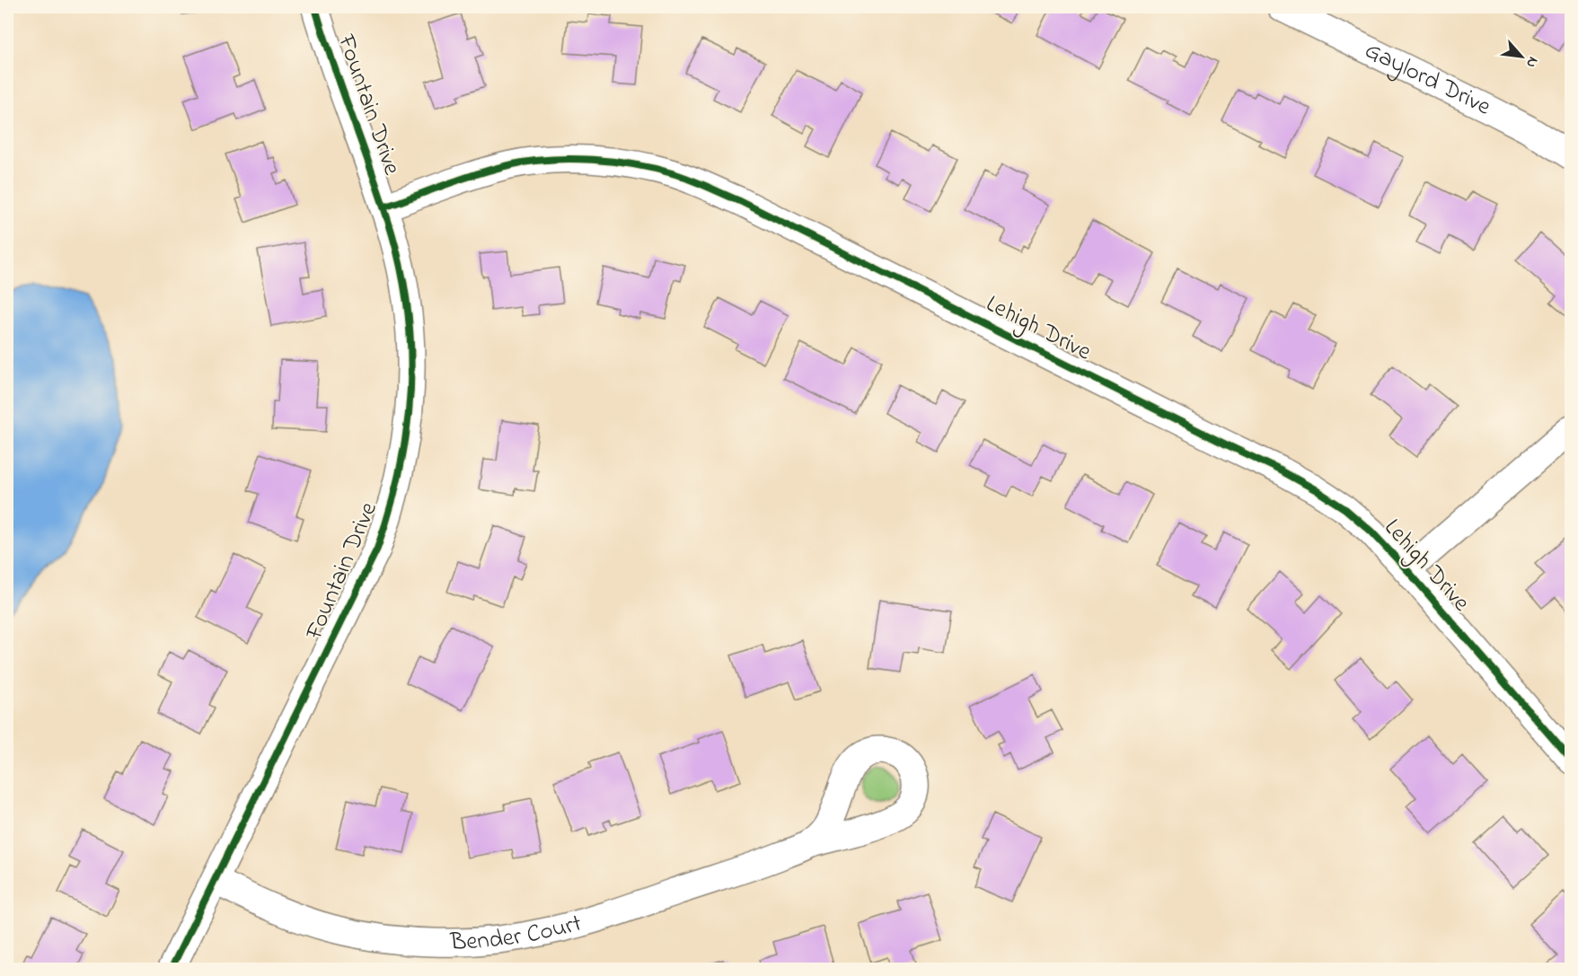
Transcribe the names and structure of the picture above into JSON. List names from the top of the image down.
{
  "streets": {
    "street": [
      "Gaylord Drive",
      "Fountain Drive",
      "Lehigh Drive",
      "Bender Court"
    ]
  },
  "crossings": [
    ["Fountain Drive", "Lehigh Drive"],
    ["Fountain Drive", "Bender Court"]
  ],
  "north": "bottom right"
}
